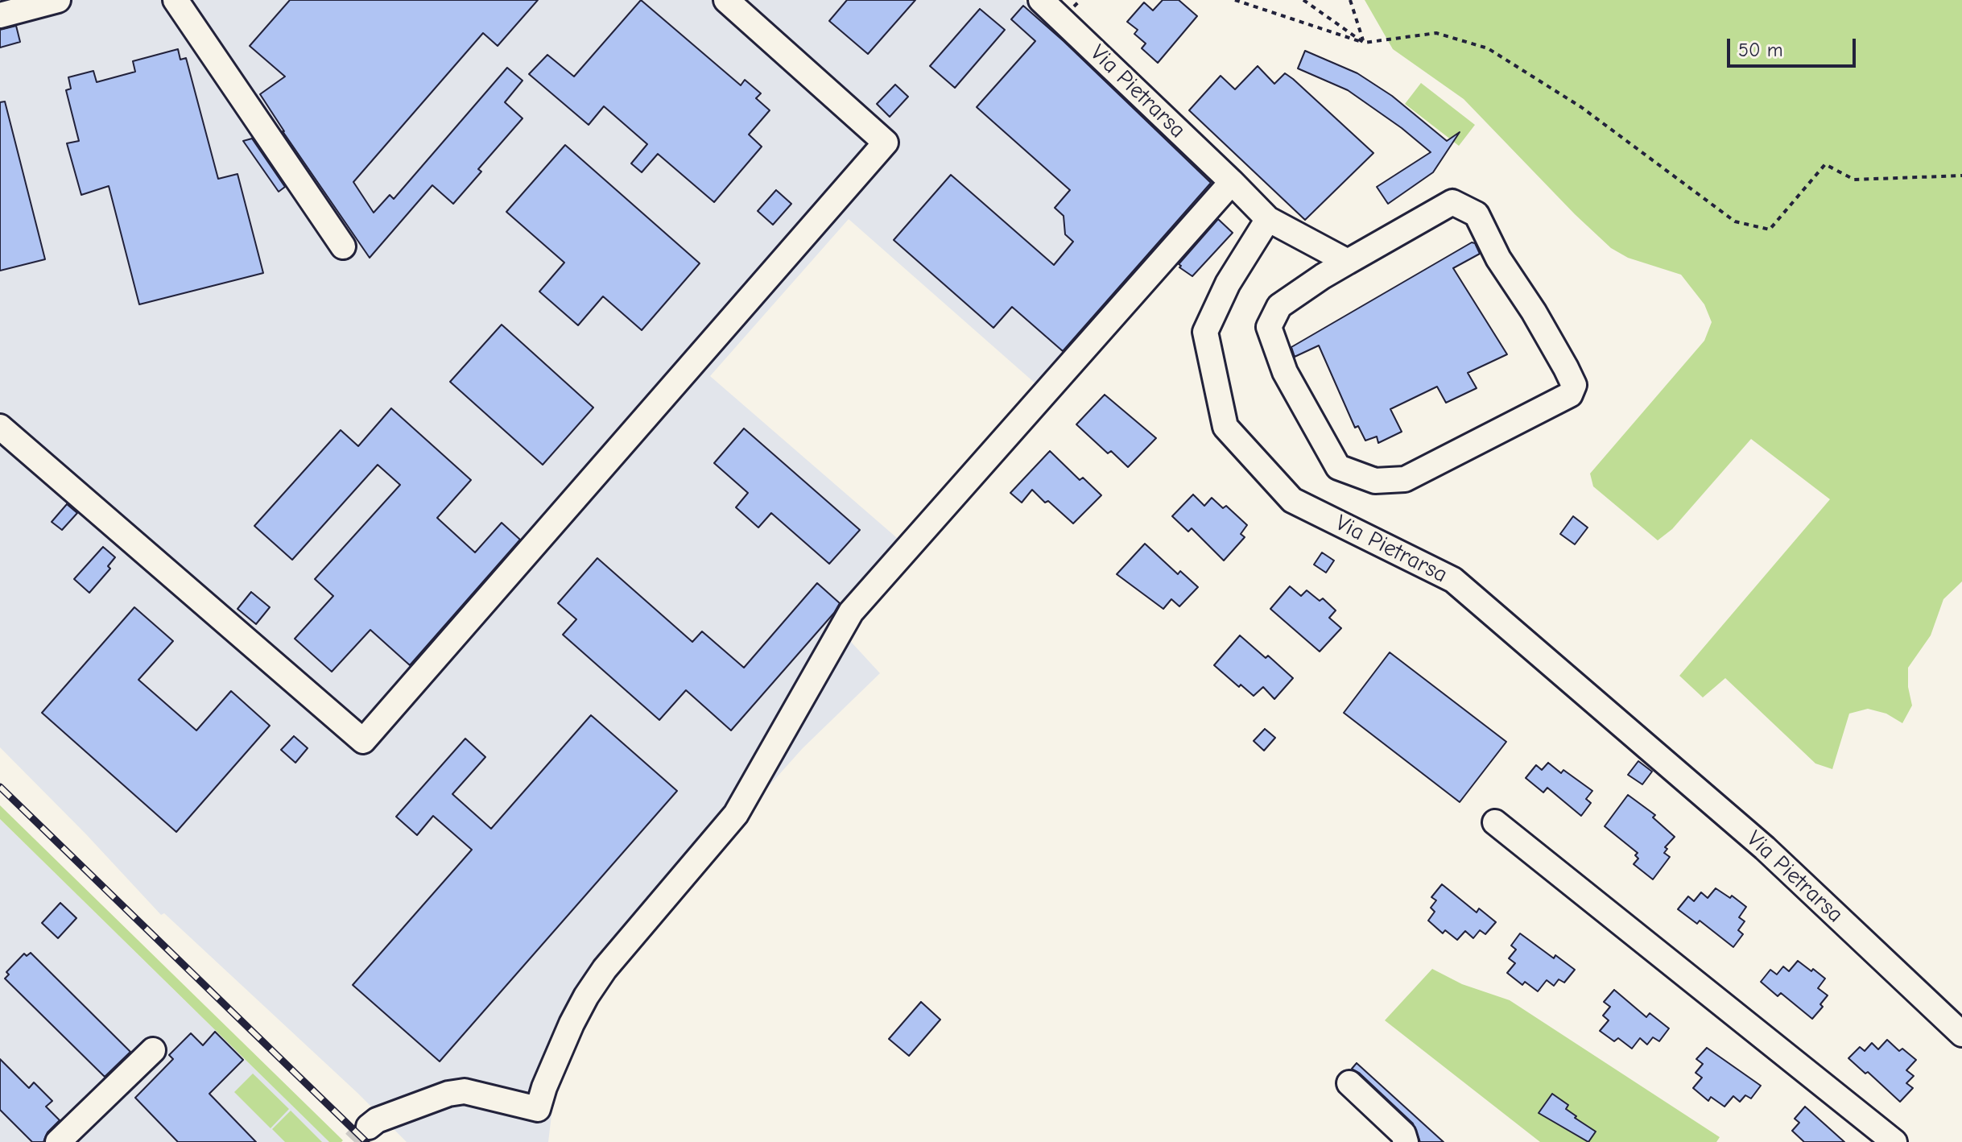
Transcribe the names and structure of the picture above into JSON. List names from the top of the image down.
{
  "streets": {
    "street": ["Via Pietrarsa"]
  },
  "scale_bar": "50 m"
}
